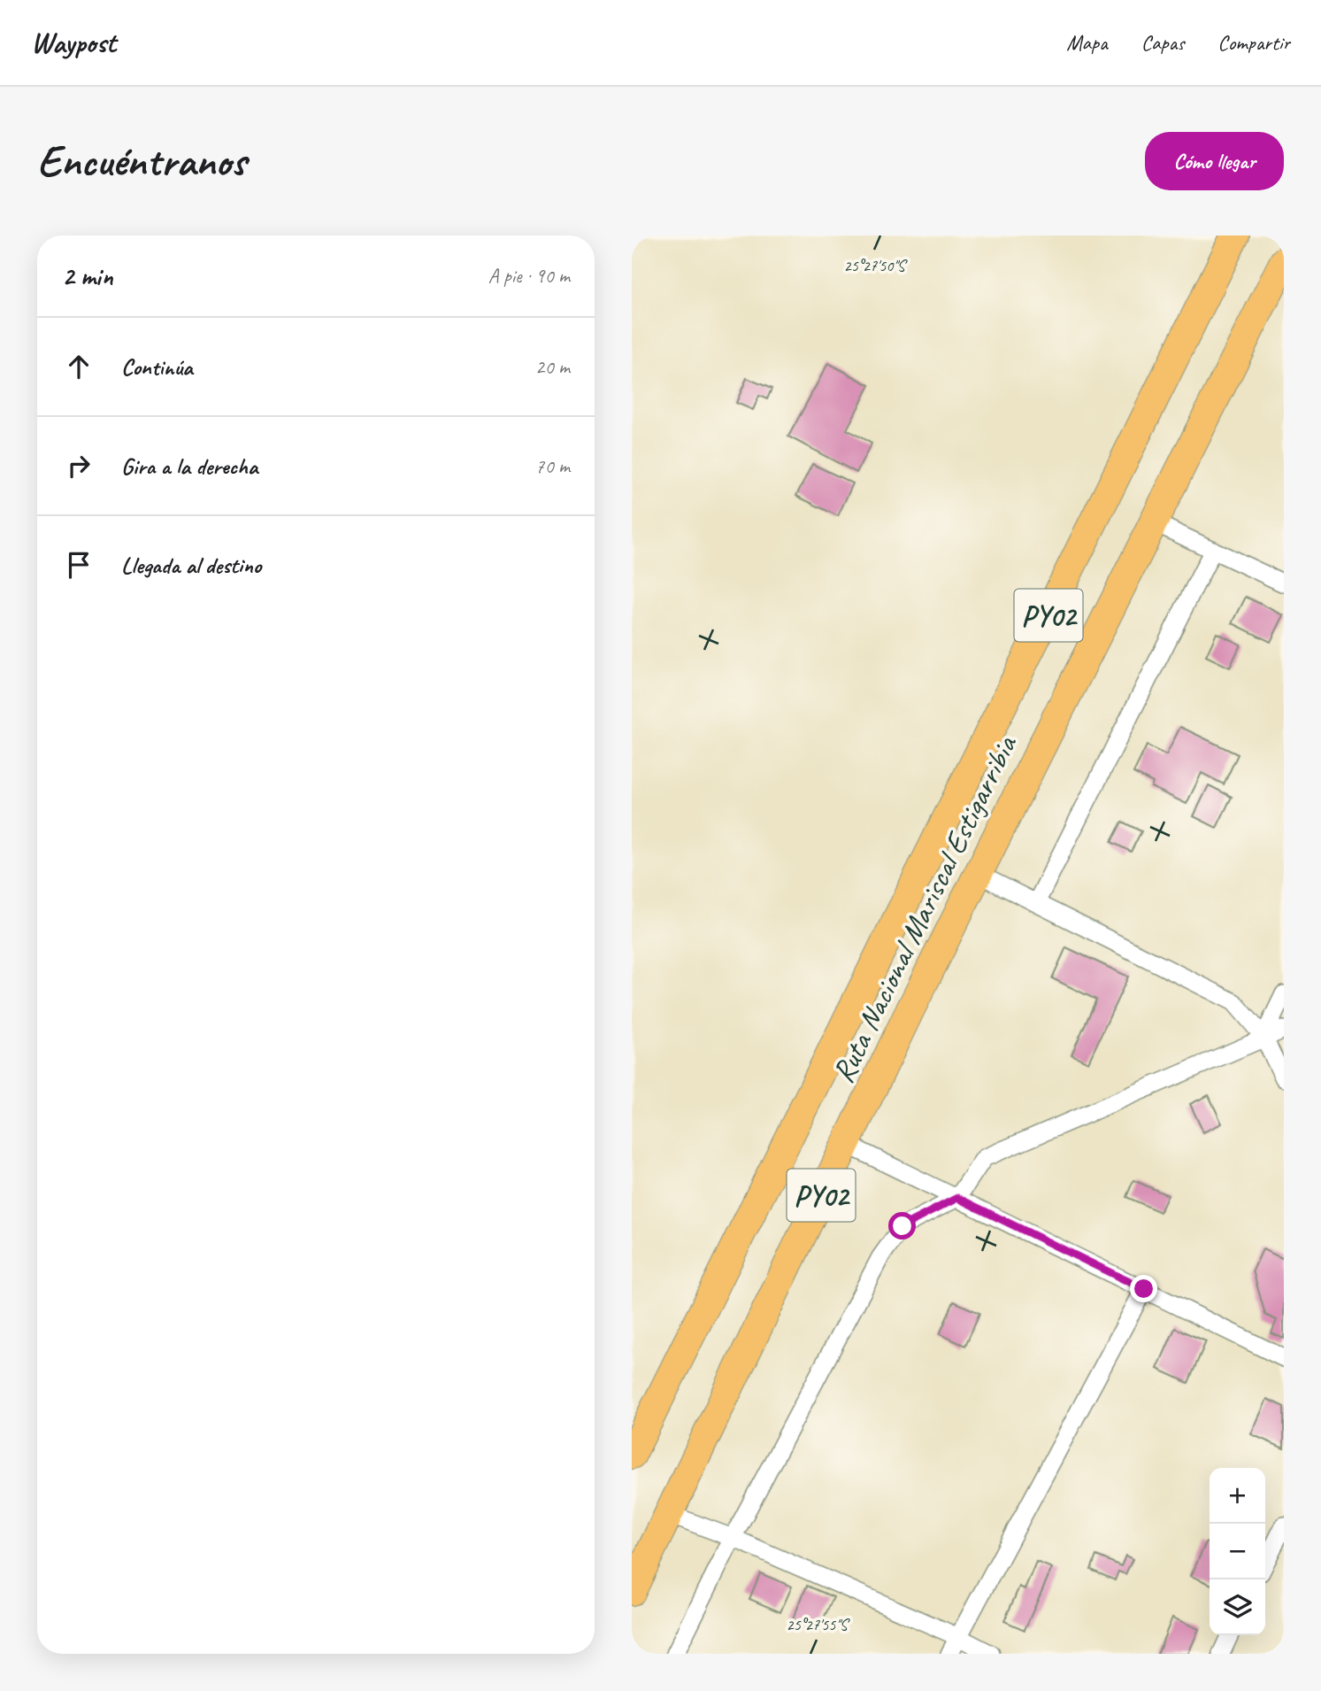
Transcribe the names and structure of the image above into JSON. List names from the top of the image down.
{
  "streets": {
    "highway": ["PY02", "Ruta Nacional Mariscal Estigarribia"]
  },
  "page": {
    "header": "Waypost",
    "nav": ["Mapa", "Capas", "Compartir"],
    "buttons": "Cómo llegar",
    "title": "Encuéntranos",
    "heading": ["2 min", "A pie · 90 m"],
    "list": [
      ["Continúa", "20 m"],
      ["Gira a la derecha", "70 m"],
      "Llegada al destino"
    ],
    "map_buttons": ["+", "−"]
  },
  "coordinates": ["25°27'50\"S", "25°27'55\"S"]
}
